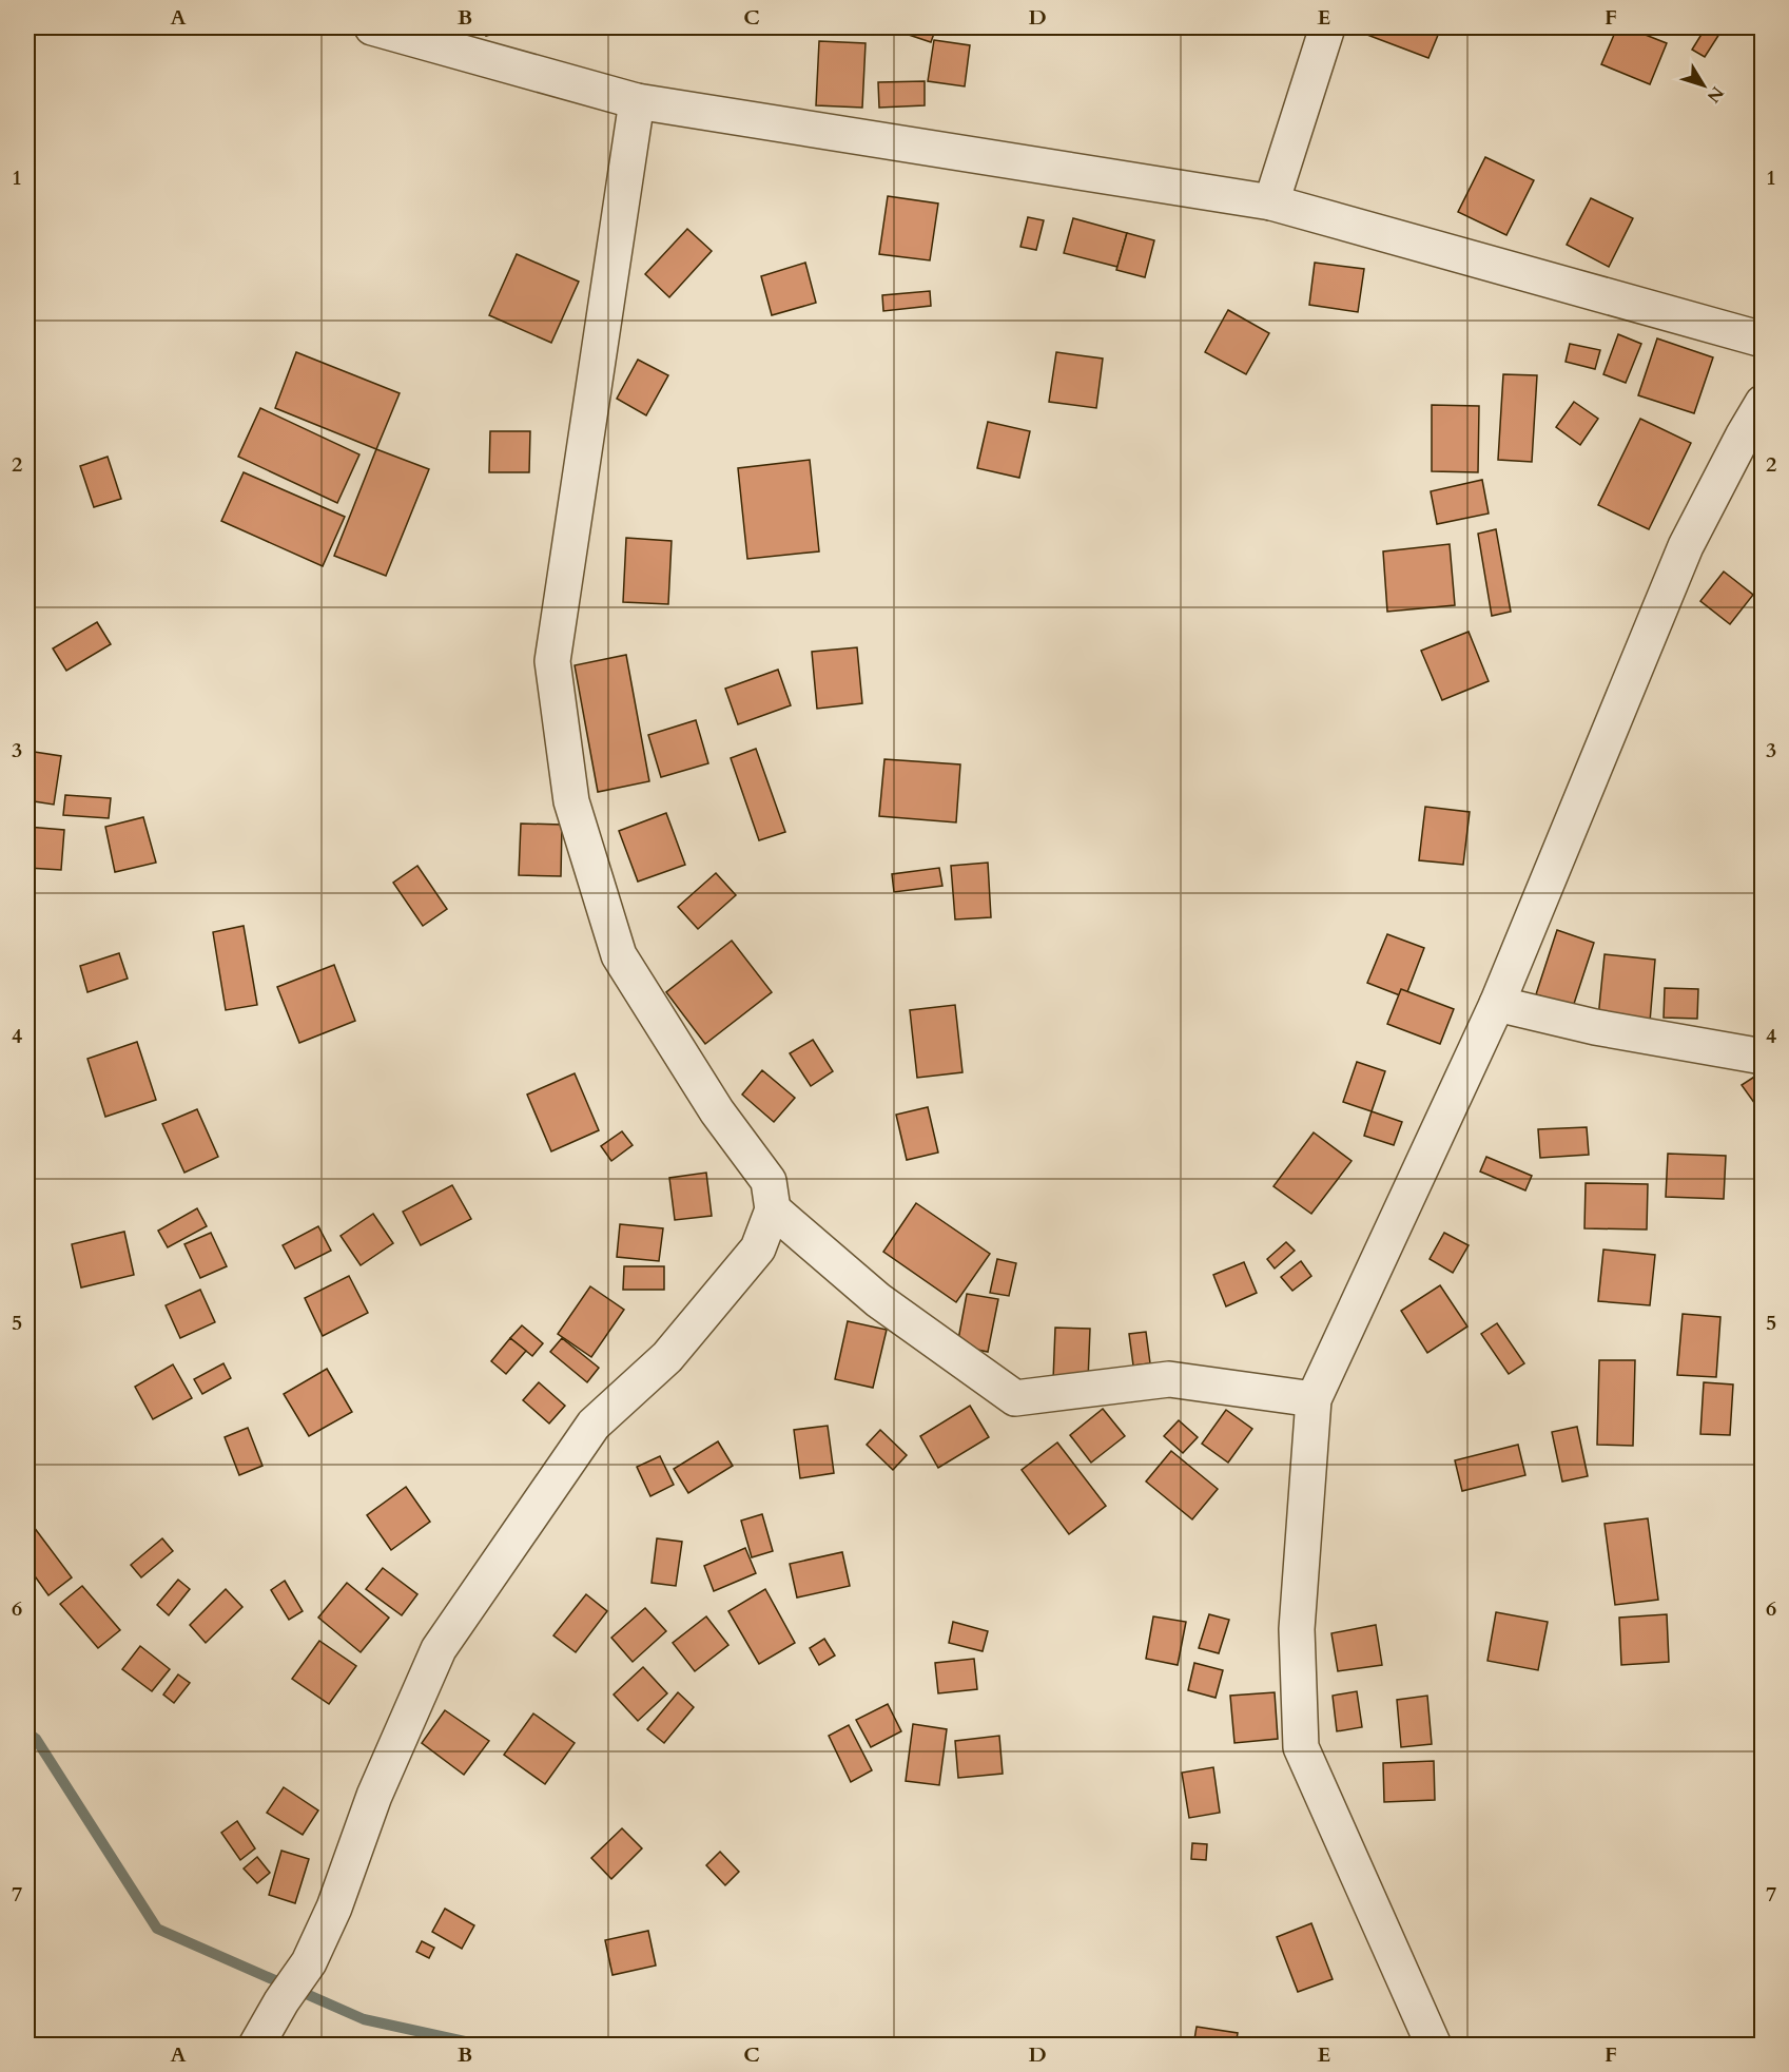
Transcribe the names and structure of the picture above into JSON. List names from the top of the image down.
{
  "north": "bottom right",
  "grid": {
    "columns": [
      "A",
      "B",
      "C",
      "D",
      "E",
      "F"
    ],
    "rows": [
      "1",
      "2",
      "3",
      "4",
      "5",
      "6",
      "7"
    ]
  }
}
